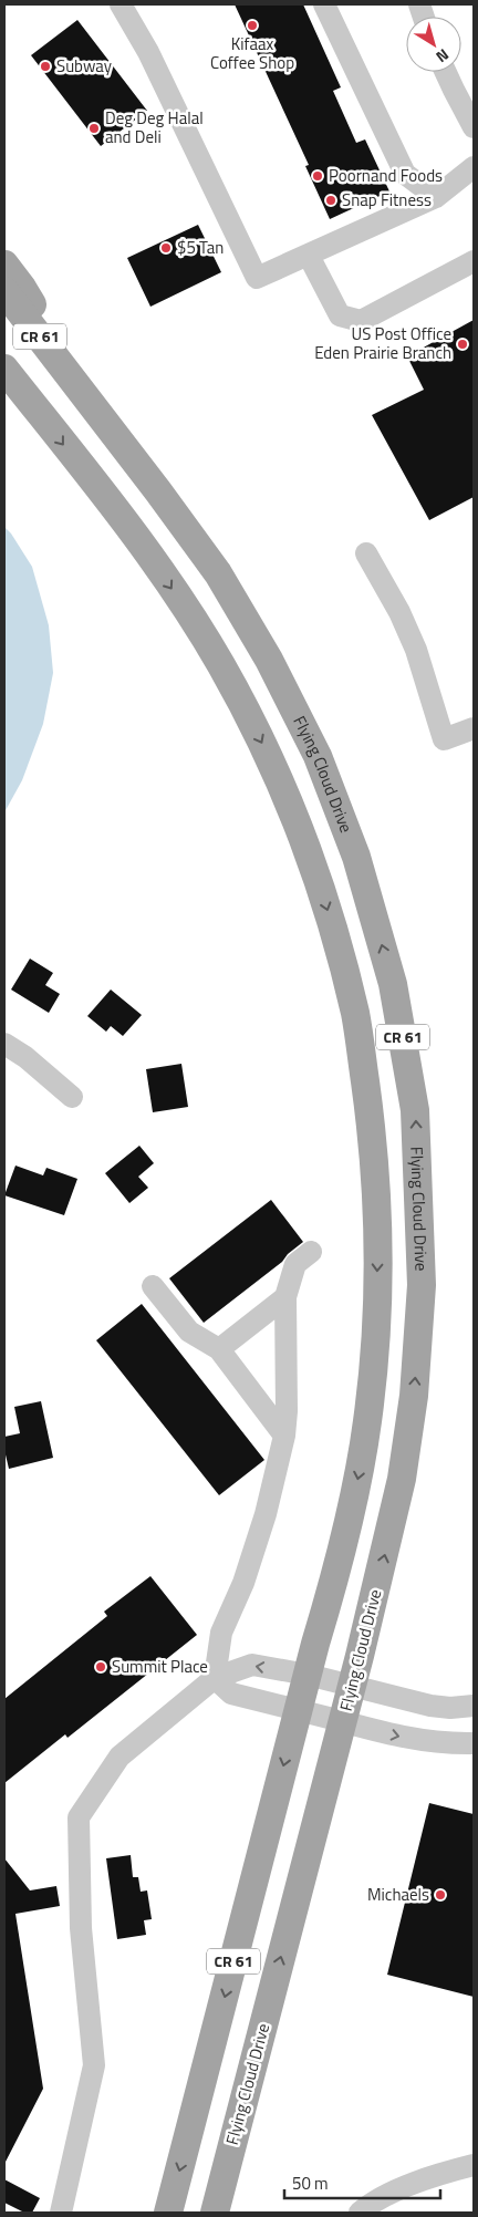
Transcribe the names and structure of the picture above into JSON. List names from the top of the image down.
{
  "streets": {
    "main road": ["CR 61", "Flying Cloud Drive"]
  },
  "places": [
    "Kifaax Coffee Shop",
    "Subway",
    "Deg Deg Halal and Deli",
    "Poornand Foods",
    "Snap Fitness",
    "$5 Tan",
    "US Post Office Eden Prairie Branch",
    "Summit Place",
    "Michaels"
  ],
  "scale_bar": "50 m",
  "north": "bottom right"
}
